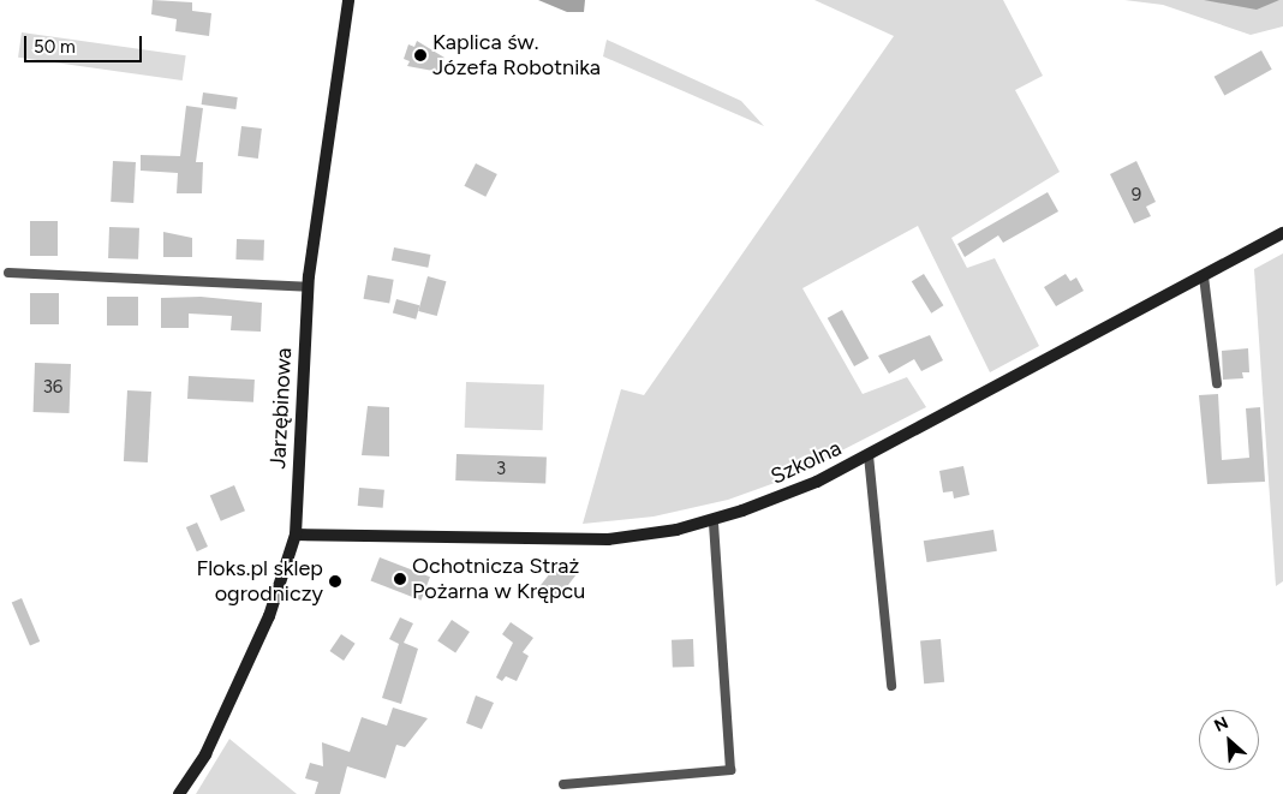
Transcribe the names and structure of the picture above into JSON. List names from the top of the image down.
{
  "streets": {
    "street": ["Jarzębinowa", "Szkolna"]
  },
  "crossings": [
    ["Jarzębinowa", "Szkolna"]
  ],
  "places": ["Kaplica św. Józefa Robotnika", "Ochotnicza Straż Pożarna w Krępcu", "Floks.pl sklep ogrodniczy"],
  "house_numbers": ["9", "36", "3"],
  "scale_bar": "50 m",
  "north": "top left"
}
